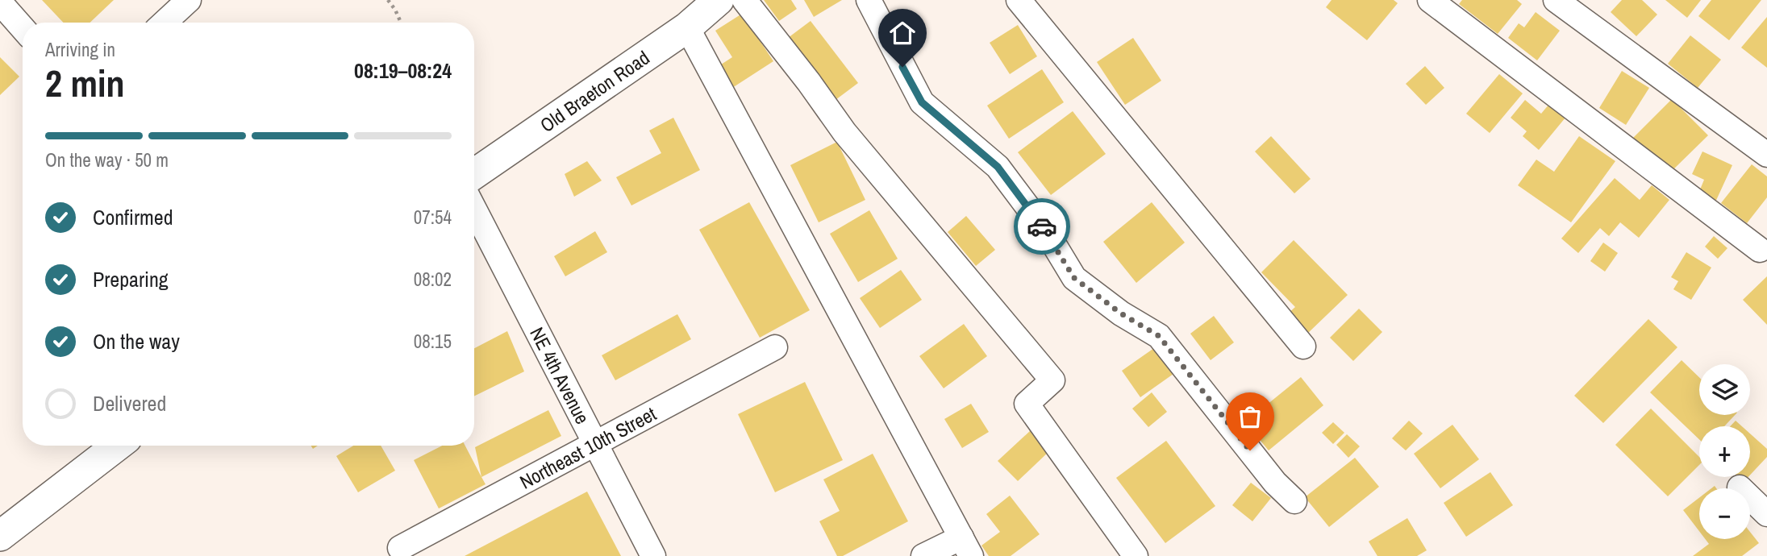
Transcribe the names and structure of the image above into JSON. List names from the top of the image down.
{
  "streets": {
    "street": ["Old Braeton Road", "NE 4th Avenue", "Northeast 10th Street"]
  },
  "crossings": [
    ["NE 4th Avenue", "Northeast 10th Street"]
  ],
  "page": {
    "heading": ["2 min", "Arriving in", "08:19–08:24"],
    "bar": "On the way · 50 m",
    "list": [
      ["Confirmed", "07:54"],
      ["Preparing", "08:02"],
      ["On the way", "08:15"],
      "Delivered"
    ],
    "map_buttons": ["+", "−"]
  }
}
